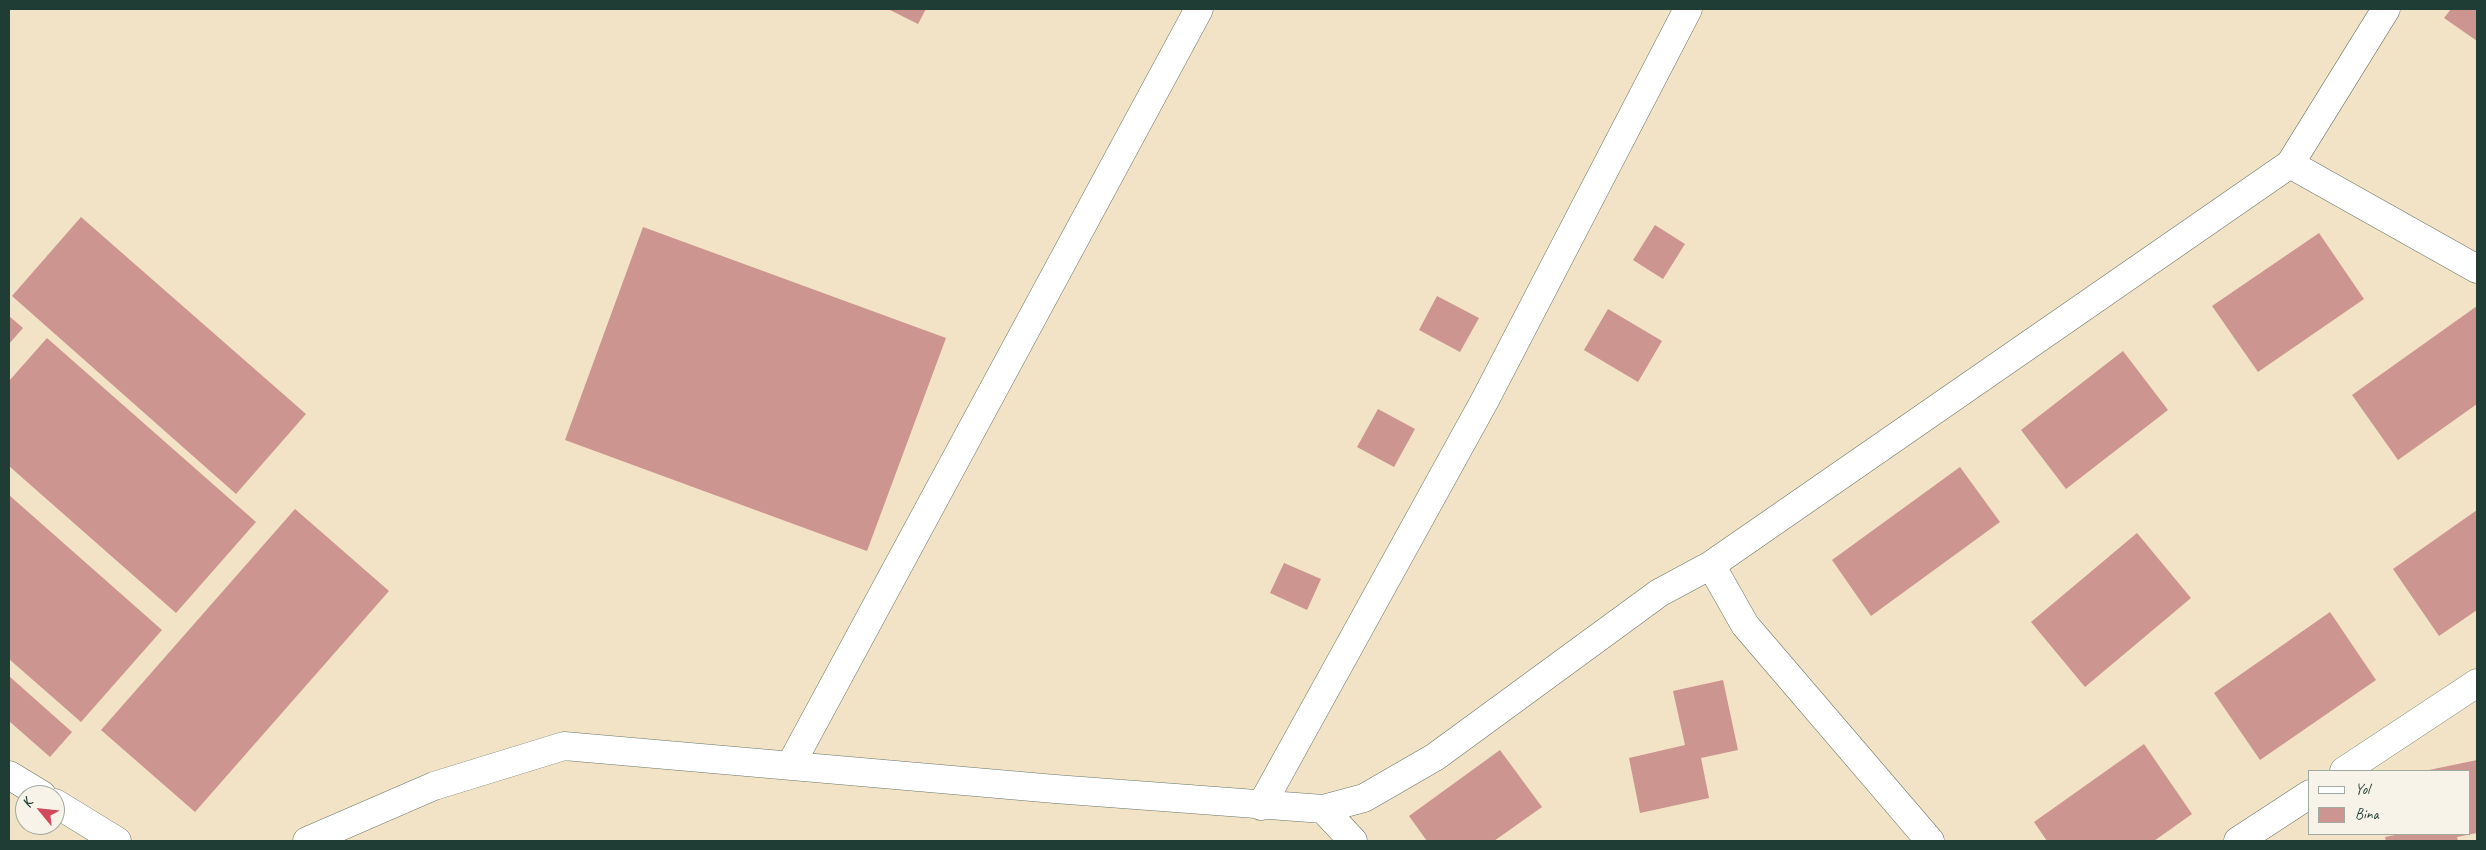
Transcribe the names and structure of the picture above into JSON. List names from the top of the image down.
{
  "legend": ["Yol", "Bina"],
  "north": "top left"
}
